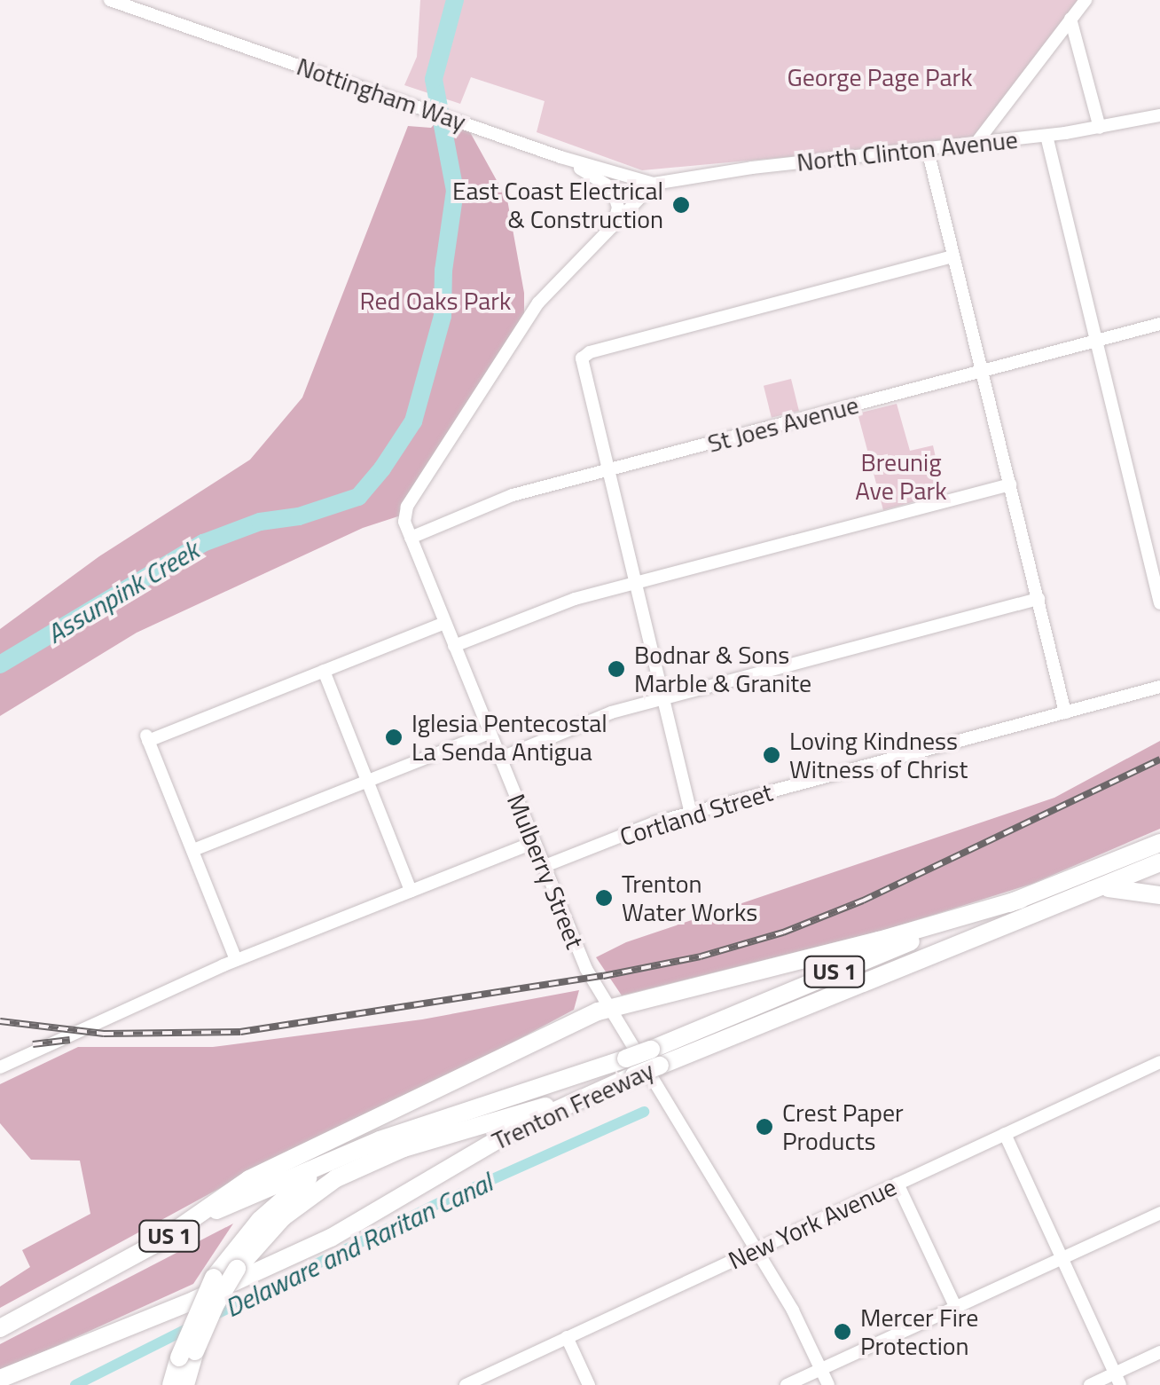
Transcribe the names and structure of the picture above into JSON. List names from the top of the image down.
{
  "streets": {
    "highway": ["US 1", "Trenton Freeway"],
    "street": [
      "Nottingham Way",
      "North Clinton Avenue",
      "St Joes Avenue",
      "Cortland Street",
      "Mulberry Street",
      "New York Avenue"
    ]
  },
  "crossings": [
    ["Nottingham Way", "North Clinton Avenue"],
    ["Nottingham Way", "Mulberry Street"],
    ["North Clinton Avenue", "Mulberry Street"],
    ["St Joes Avenue", "Mulberry Street"],
    ["Cortland Street", "Mulberry Street"],
    ["Mulberry Street", "New York Avenue"]
  ],
  "water": ["Assunpink Creek", "Delaware and Raritan Canal"],
  "parks": ["George Page Park", "Red Oaks Park", "Breunig Ave Park"],
  "places": [
    "East Coast Electrical & Construction",
    "Bodnar & Sons Marble & Granite",
    "Iglesia Pentecostal La Senda Antigua",
    "Loving Kindness Witness of Christ",
    "Trenton Water Works",
    "Crest Paper Products",
    "Mercer Fire Protection"
  ]
}
